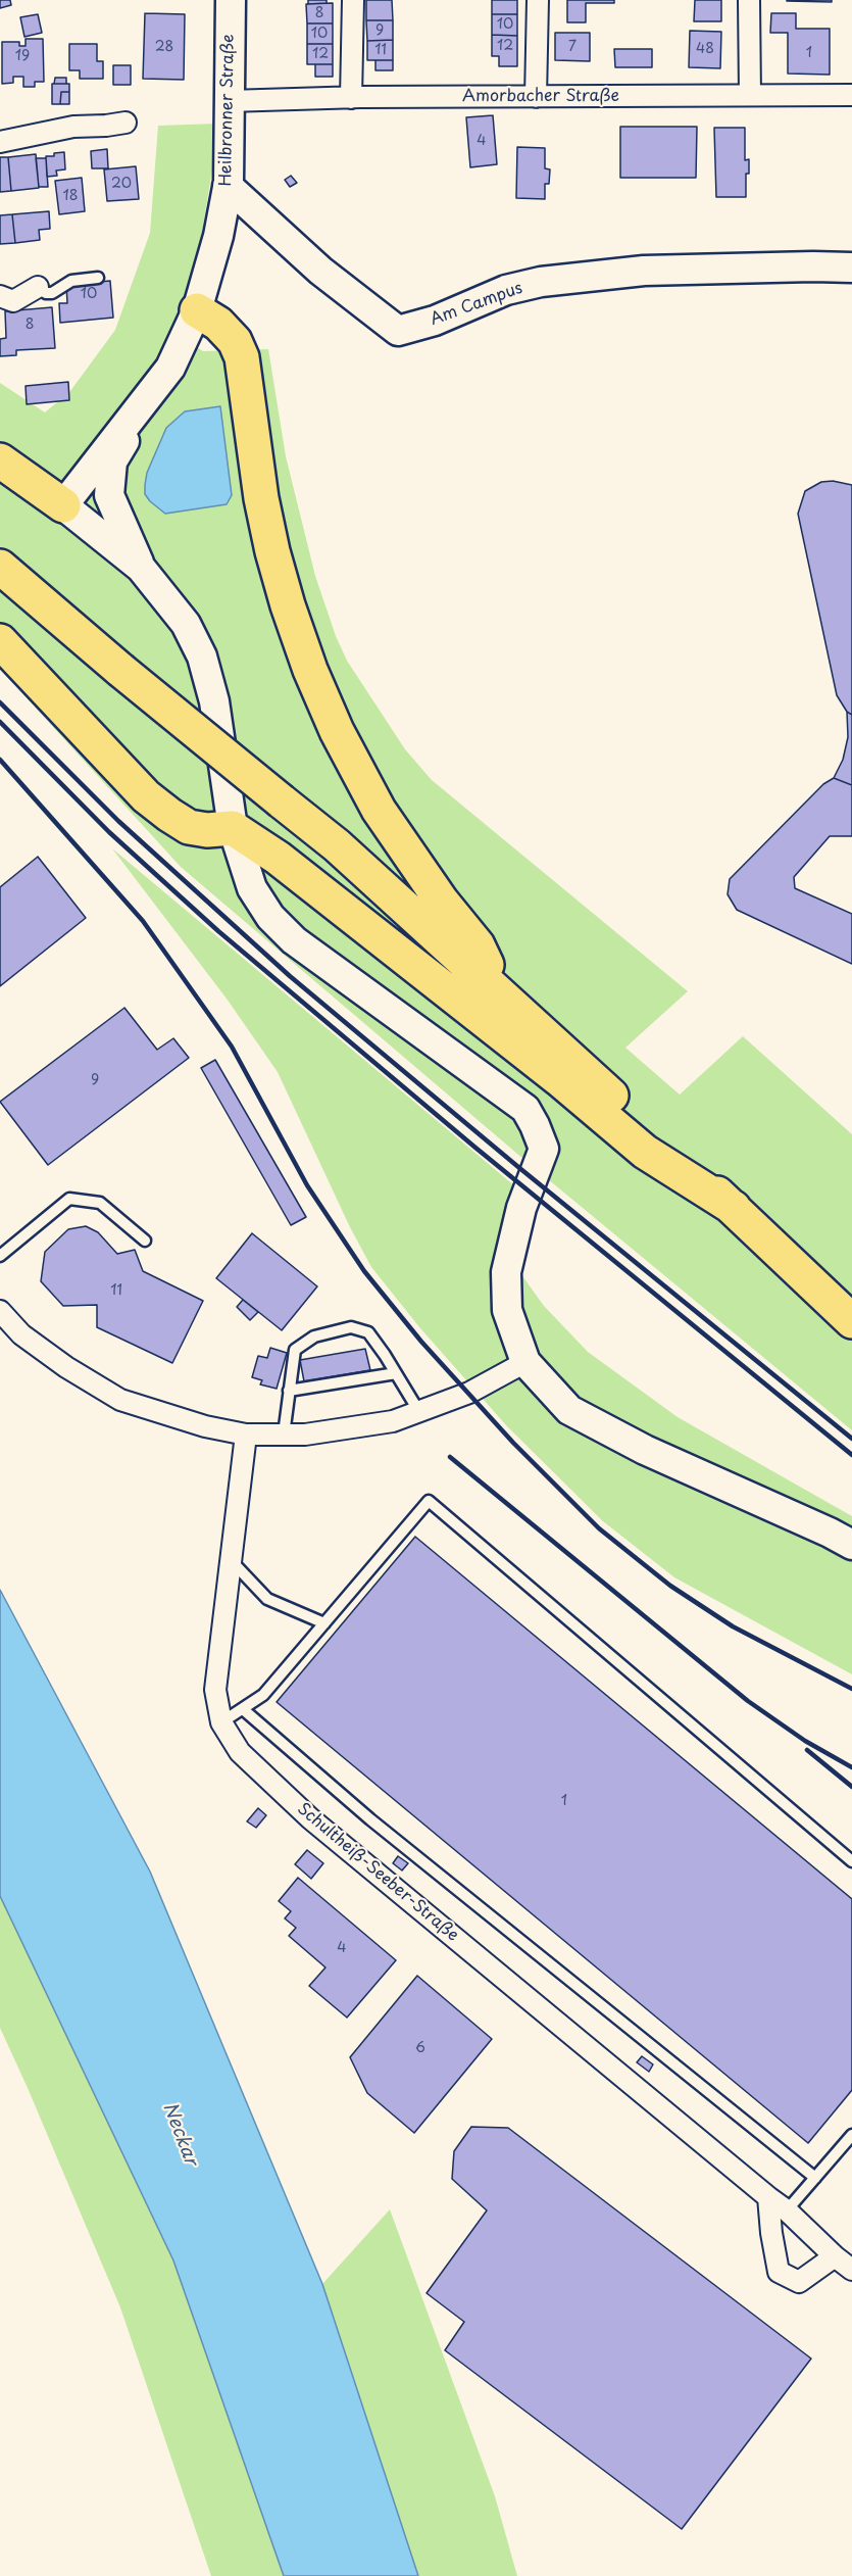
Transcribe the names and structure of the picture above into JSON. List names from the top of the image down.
{
  "streets": {
    "main road": ["Heilbronner Straße", "Am Campus"],
    "street": ["Amorbacher Straße", "Schultheiß-Seeber-Straße"]
  },
  "crossings": [
    ["Amorbacher Straße", "Heilbronner Straße"],
    ["Heilbronner Straße", "Am Campus"]
  ],
  "water": ["Neckar"],
  "house_numbers": [
    "8",
    "10",
    "9",
    "10",
    "12",
    "28",
    "7",
    "48",
    "11",
    "1",
    "12",
    "19",
    "4",
    "20",
    "18",
    "10",
    "8",
    "9",
    "11",
    "1",
    "4",
    "6"
  ]
}
